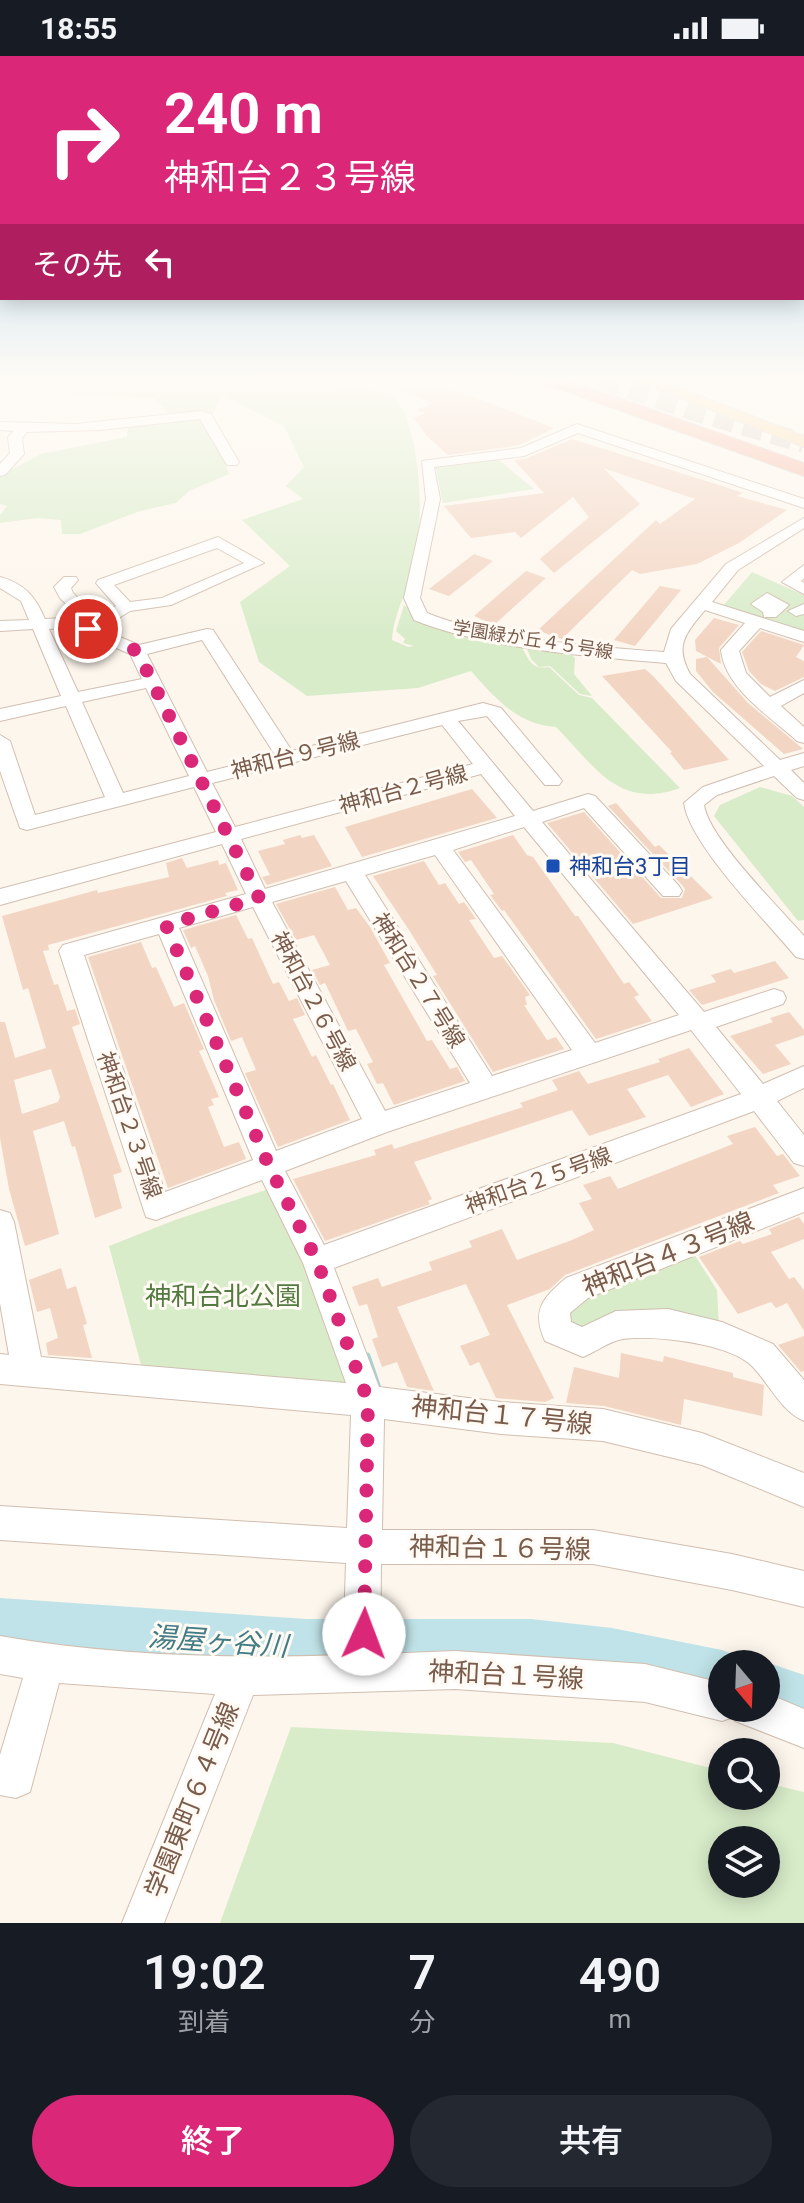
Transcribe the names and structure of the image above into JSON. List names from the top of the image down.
{
  "streets": {
    "street": [
      "学園緑が丘４５号線",
      "神和台９号線",
      "神和台２号線",
      "神和台２７号線",
      "神和台２６号線",
      "神和台２３号線",
      "神和台２５号線",
      "神和台４３号線",
      "神和台１７号線",
      "神和台１６号線",
      "神和台１号線",
      "学園東町６４号線"
    ]
  },
  "crossings": [
    ["神和台９号線", "神和台２６号線"],
    ["神和台２号線", "神和台２６号線"],
    ["神和台２号線", "神和台２３号線"],
    ["神和台２号線", "神和台２５号線"],
    ["神和台２７号線", "神和台２３号線"],
    ["神和台２６号線", "神和台２３号線"],
    ["神和台１号線", "学園東町６４号線"]
  ],
  "water": ["湯屋ヶ谷川"],
  "parks": ["神和台北公園"],
  "places": {
    "transit": ["神和台3丁目"]
  },
  "north": "bottom",
  "page": {
    "status": "18:55",
    "turn": ["240 m", "神和台２３号線"],
    "then": "その先",
    "eta": [
      "19:02",
      "到着",
      "7",
      "分",
      "490",
      "m"
    ],
    "buttons": ["終了", "共有"]
  }
}
